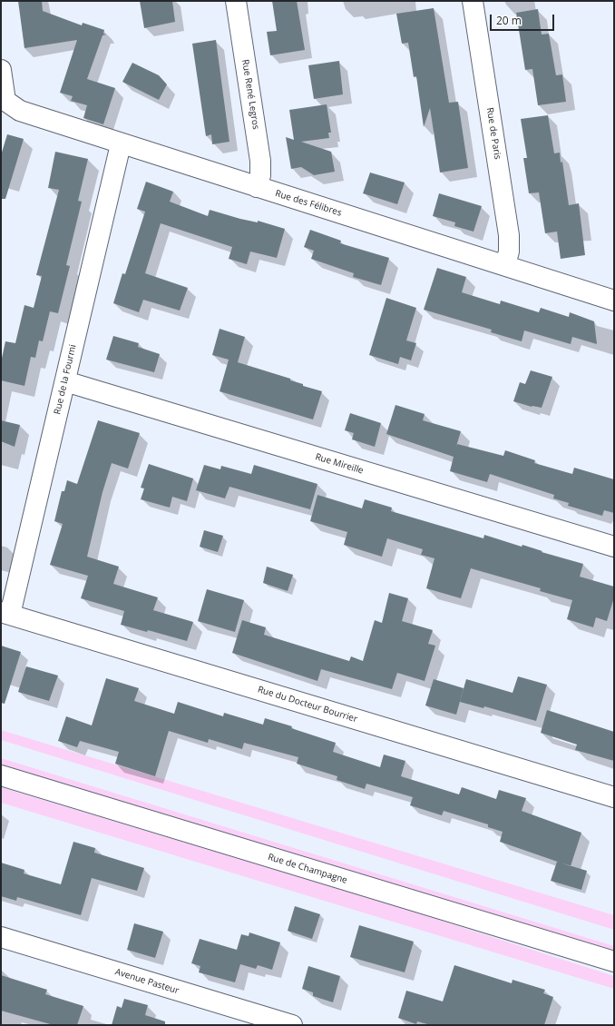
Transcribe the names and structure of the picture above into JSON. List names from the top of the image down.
{
  "streets": {
    "street": [
      "Rue René Legros",
      "Rue de Paris",
      "Rue des Félibres",
      "Rue de la Fourmi",
      "Rue Mireille",
      "Rue du Docteur Bourrier",
      "Rue de Champagne",
      "Avenue Pasteur"
    ]
  },
  "crossings": [
    ["Rue René Legros", "Rue des Félibres"],
    ["Rue de Paris", "Rue des Félibres"],
    ["Rue des Félibres", "Rue de la Fourmi"],
    ["Rue de la Fourmi", "Rue Mireille"],
    ["Rue de la Fourmi", "Rue du Docteur Bourrier"]
  ],
  "scale_bar": "20 m"
}
